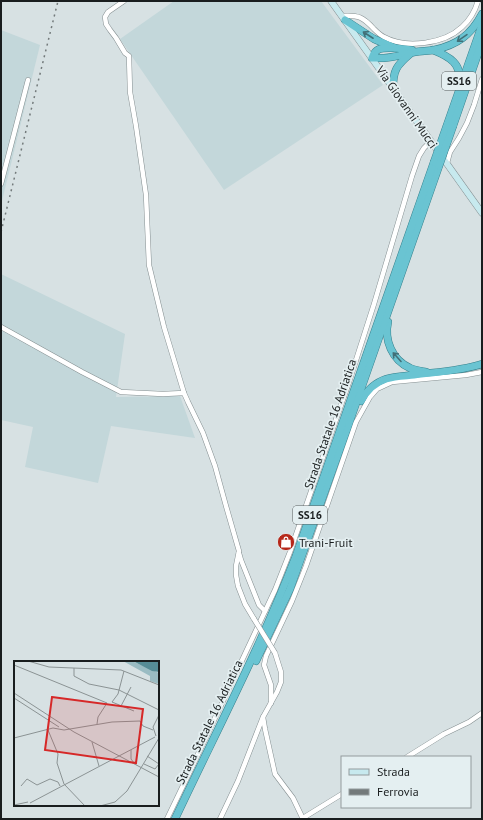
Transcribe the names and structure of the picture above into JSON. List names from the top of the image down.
{
  "streets": {
    "highway": ["SS16", "Strada Statale 16 Adriatica"],
    "main road": ["Via Giovanni Mucci"]
  },
  "crossings": [
    ["SS16", "Strada Statale 16 Adriatica"]
  ],
  "places": {
    "shop": ["Trani-Fruit"]
  },
  "legend": ["Strada", "Ferrovia"]
}
